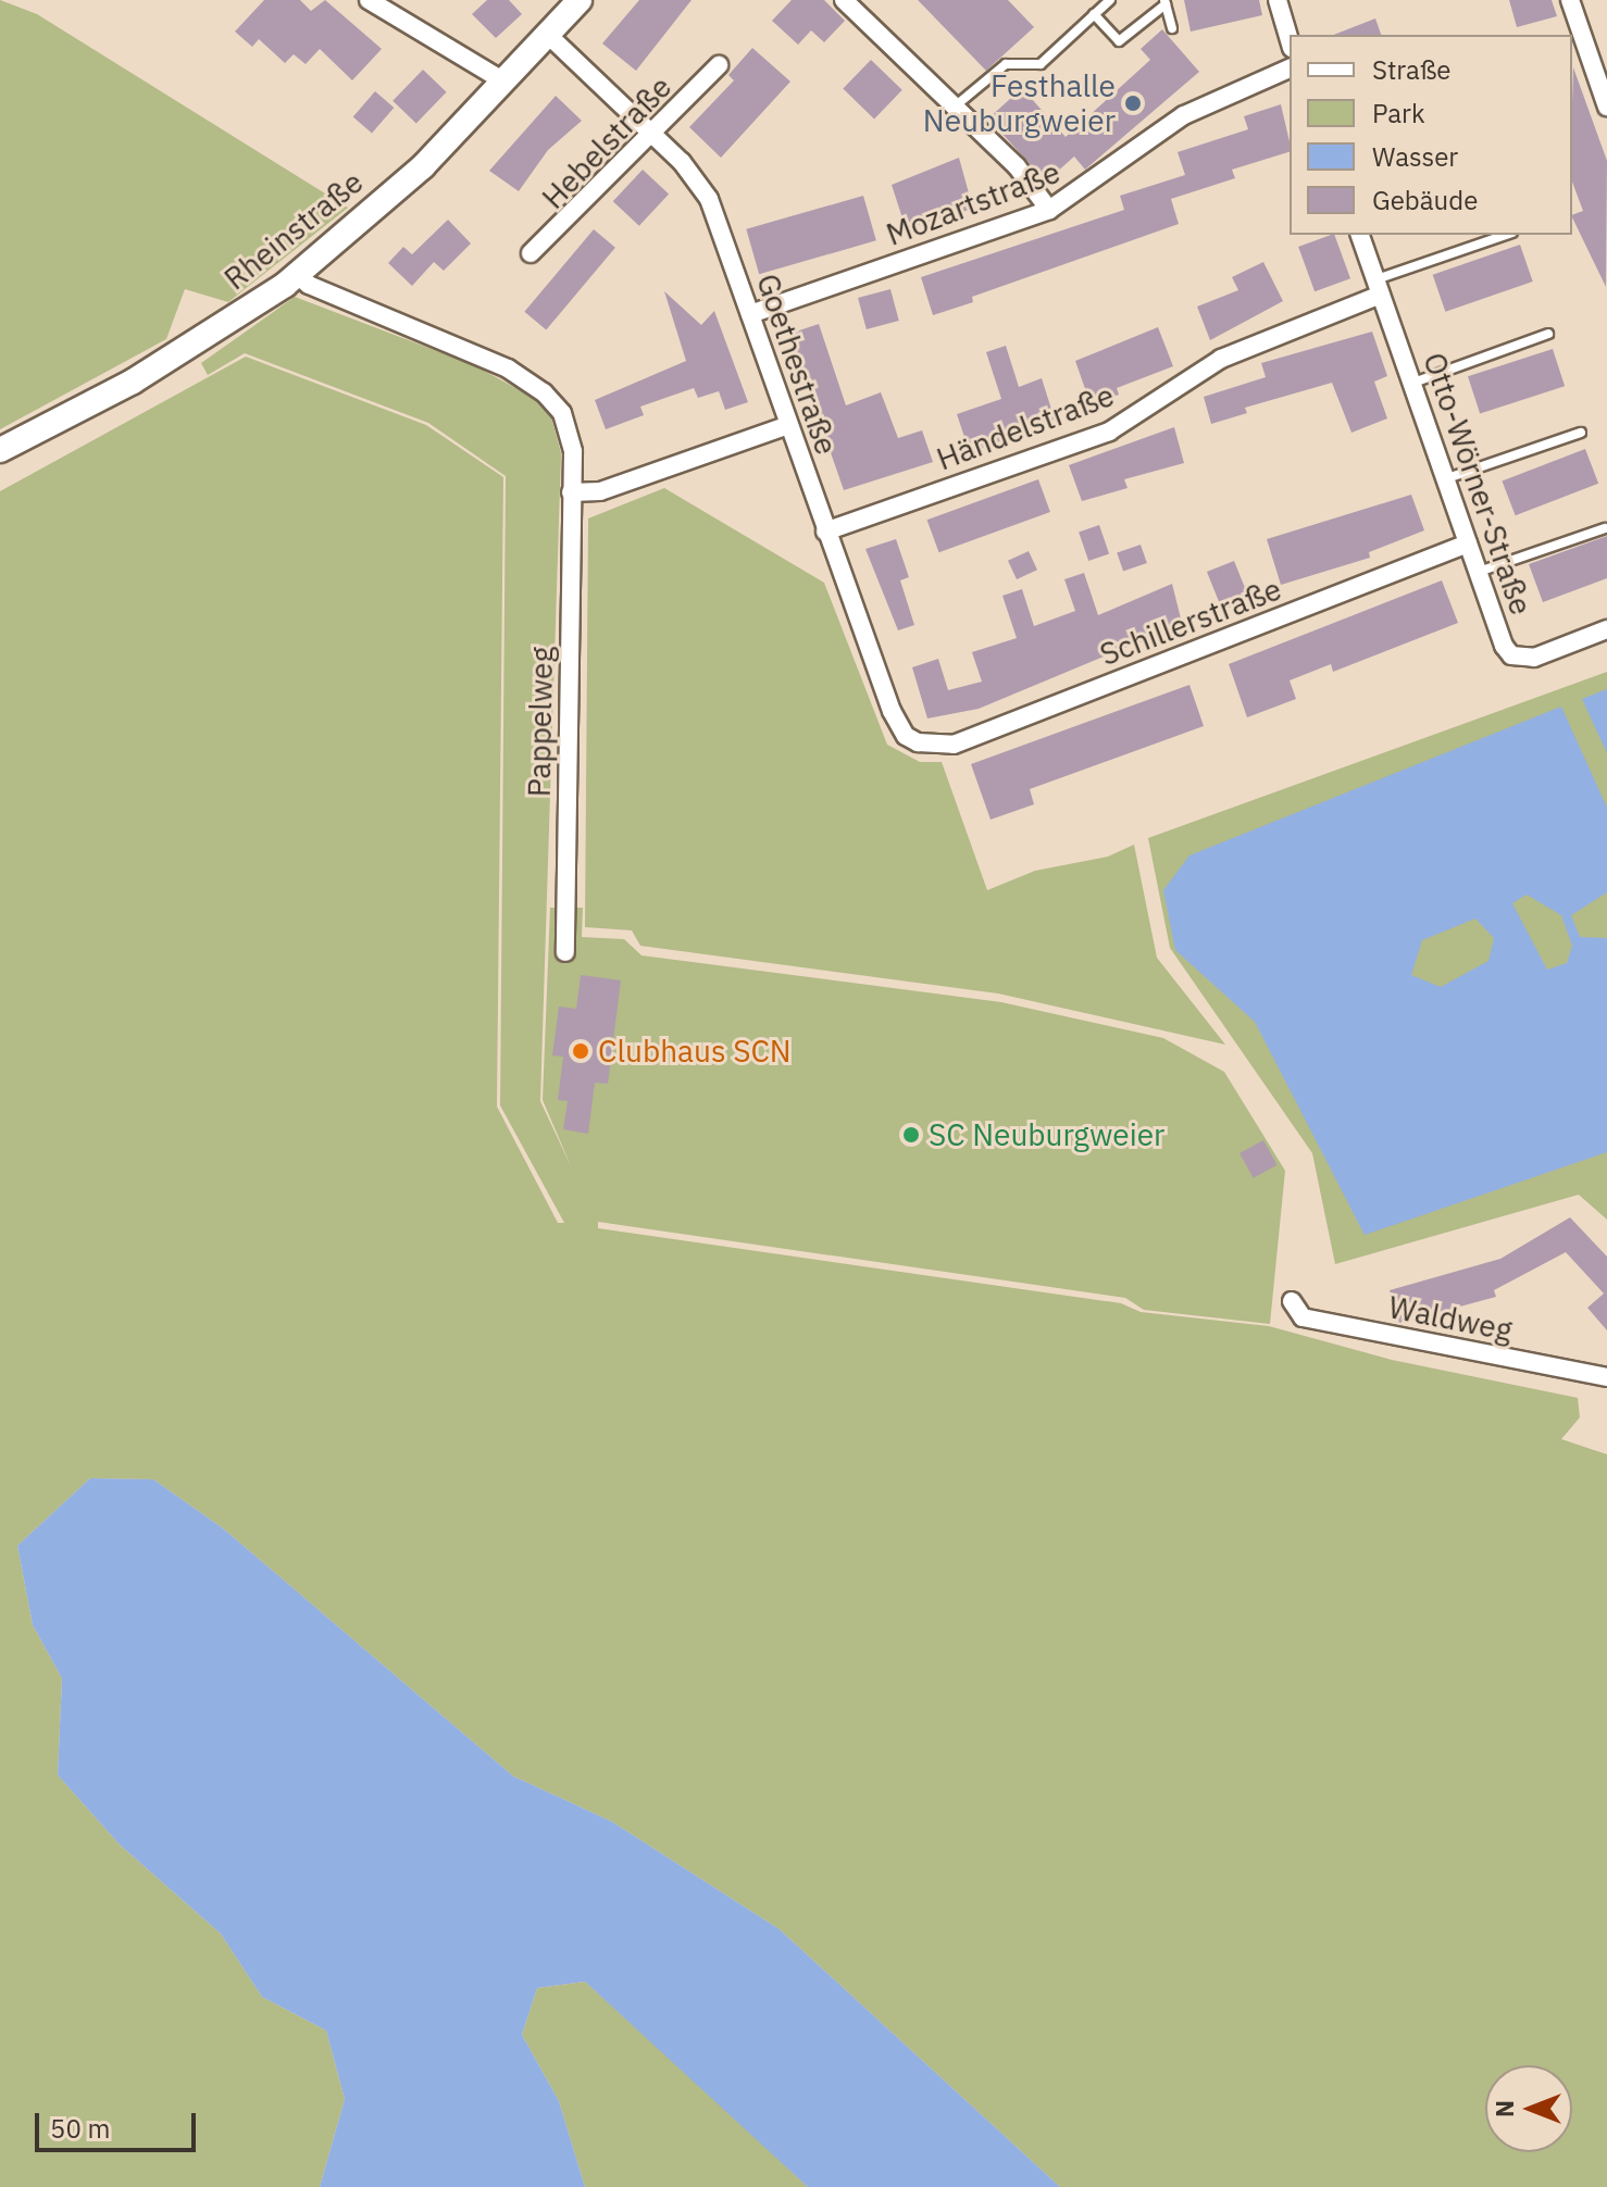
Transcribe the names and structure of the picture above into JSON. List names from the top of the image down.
{
  "streets": {
    "main road": ["Rheinstraße"],
    "street": [
      "Hebelstraße",
      "Mozartstraße",
      "Goethestraße",
      "Händelstraße",
      "Otto-Wörner-Straße",
      "Schillerstraße",
      "Pappelweg",
      "Waldweg"
    ]
  },
  "crossings": [
    ["Hebelstraße", "Goethestraße"],
    ["Mozartstraße", "Goethestraße"],
    ["Rheinstraße", "Goethestraße"],
    ["Rheinstraße", "Pappelweg"],
    ["Goethestraße", "Händelstraße"],
    ["Goethestraße", "Schillerstraße"],
    ["Händelstraße", "Otto-Wörner-Straße"],
    ["Otto-Wörner-Straße", "Schillerstraße"]
  ],
  "places": ["Festhalle Neuburgweier", "Clubhaus SCN", "SC Neuburgweier"],
  "legend": [
    "Straße",
    "Park",
    "Wasser",
    "Gebäude"
  ],
  "scale_bar": "50 m",
  "north": "left"
}
